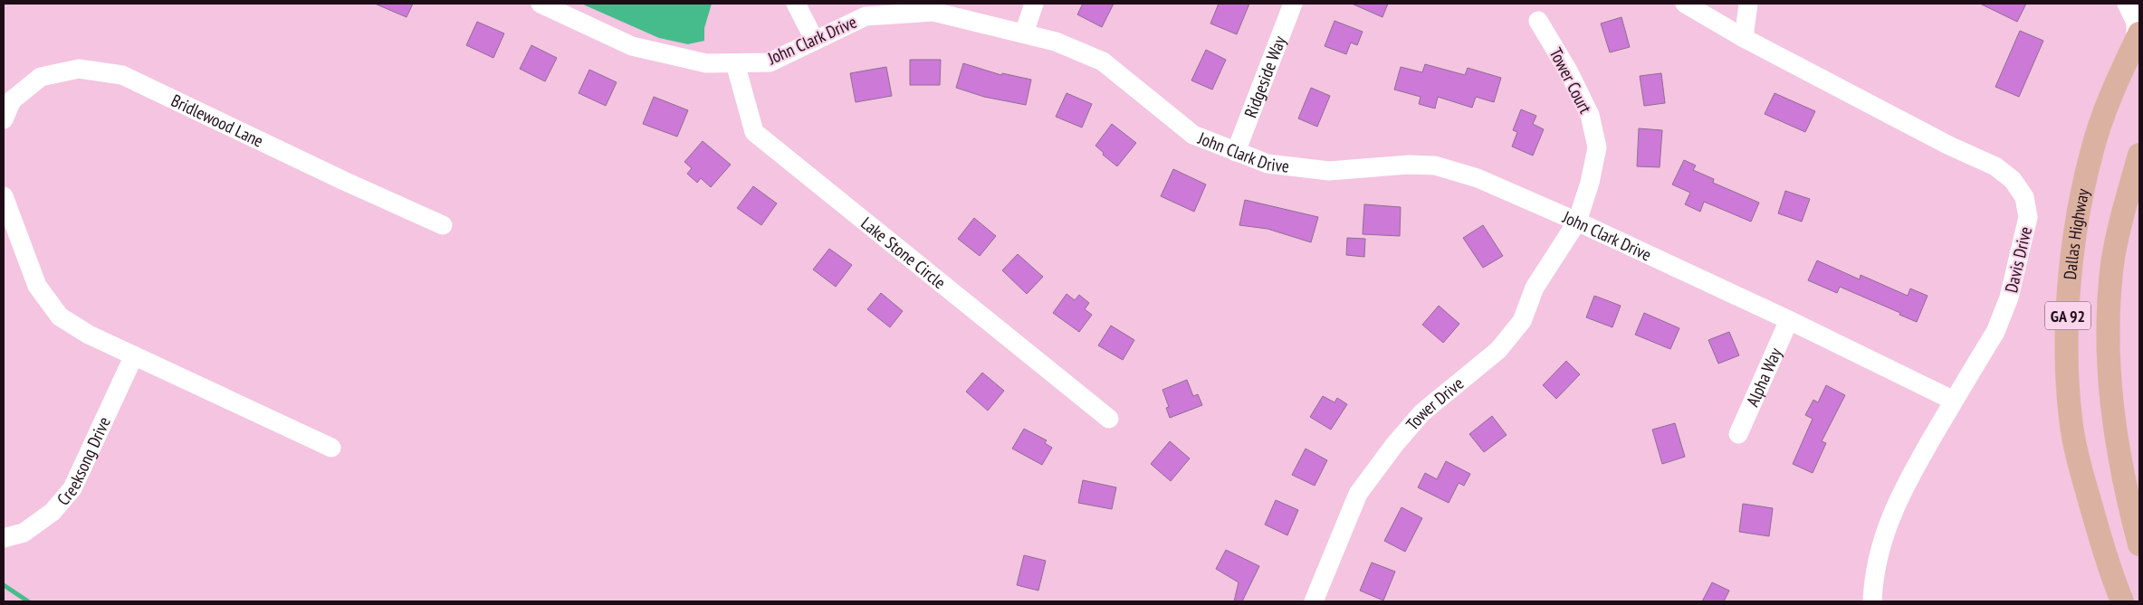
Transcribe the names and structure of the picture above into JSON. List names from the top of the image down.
{
  "streets": {
    "main road": ["Dallas Highway", "GA 92"],
    "street": [
      "John Clark Drive",
      "Ridgeside Way",
      "Tower Court",
      "Bridlewood Lane",
      "Lake Stone Circle",
      "Davis Drive",
      "Alpha Way",
      "Tower Drive",
      "Creeksong Drive"
    ]
  },
  "crossings": [
    ["John Clark Drive", "Ridgeside Way"],
    ["John Clark Drive", "Tower Court"],
    ["John Clark Drive", "Lake Stone Circle"],
    ["John Clark Drive", "Davis Drive"],
    ["John Clark Drive", "Alpha Way"],
    ["John Clark Drive", "Tower Drive"],
    ["Tower Court", "Tower Drive"]
  ]
}
